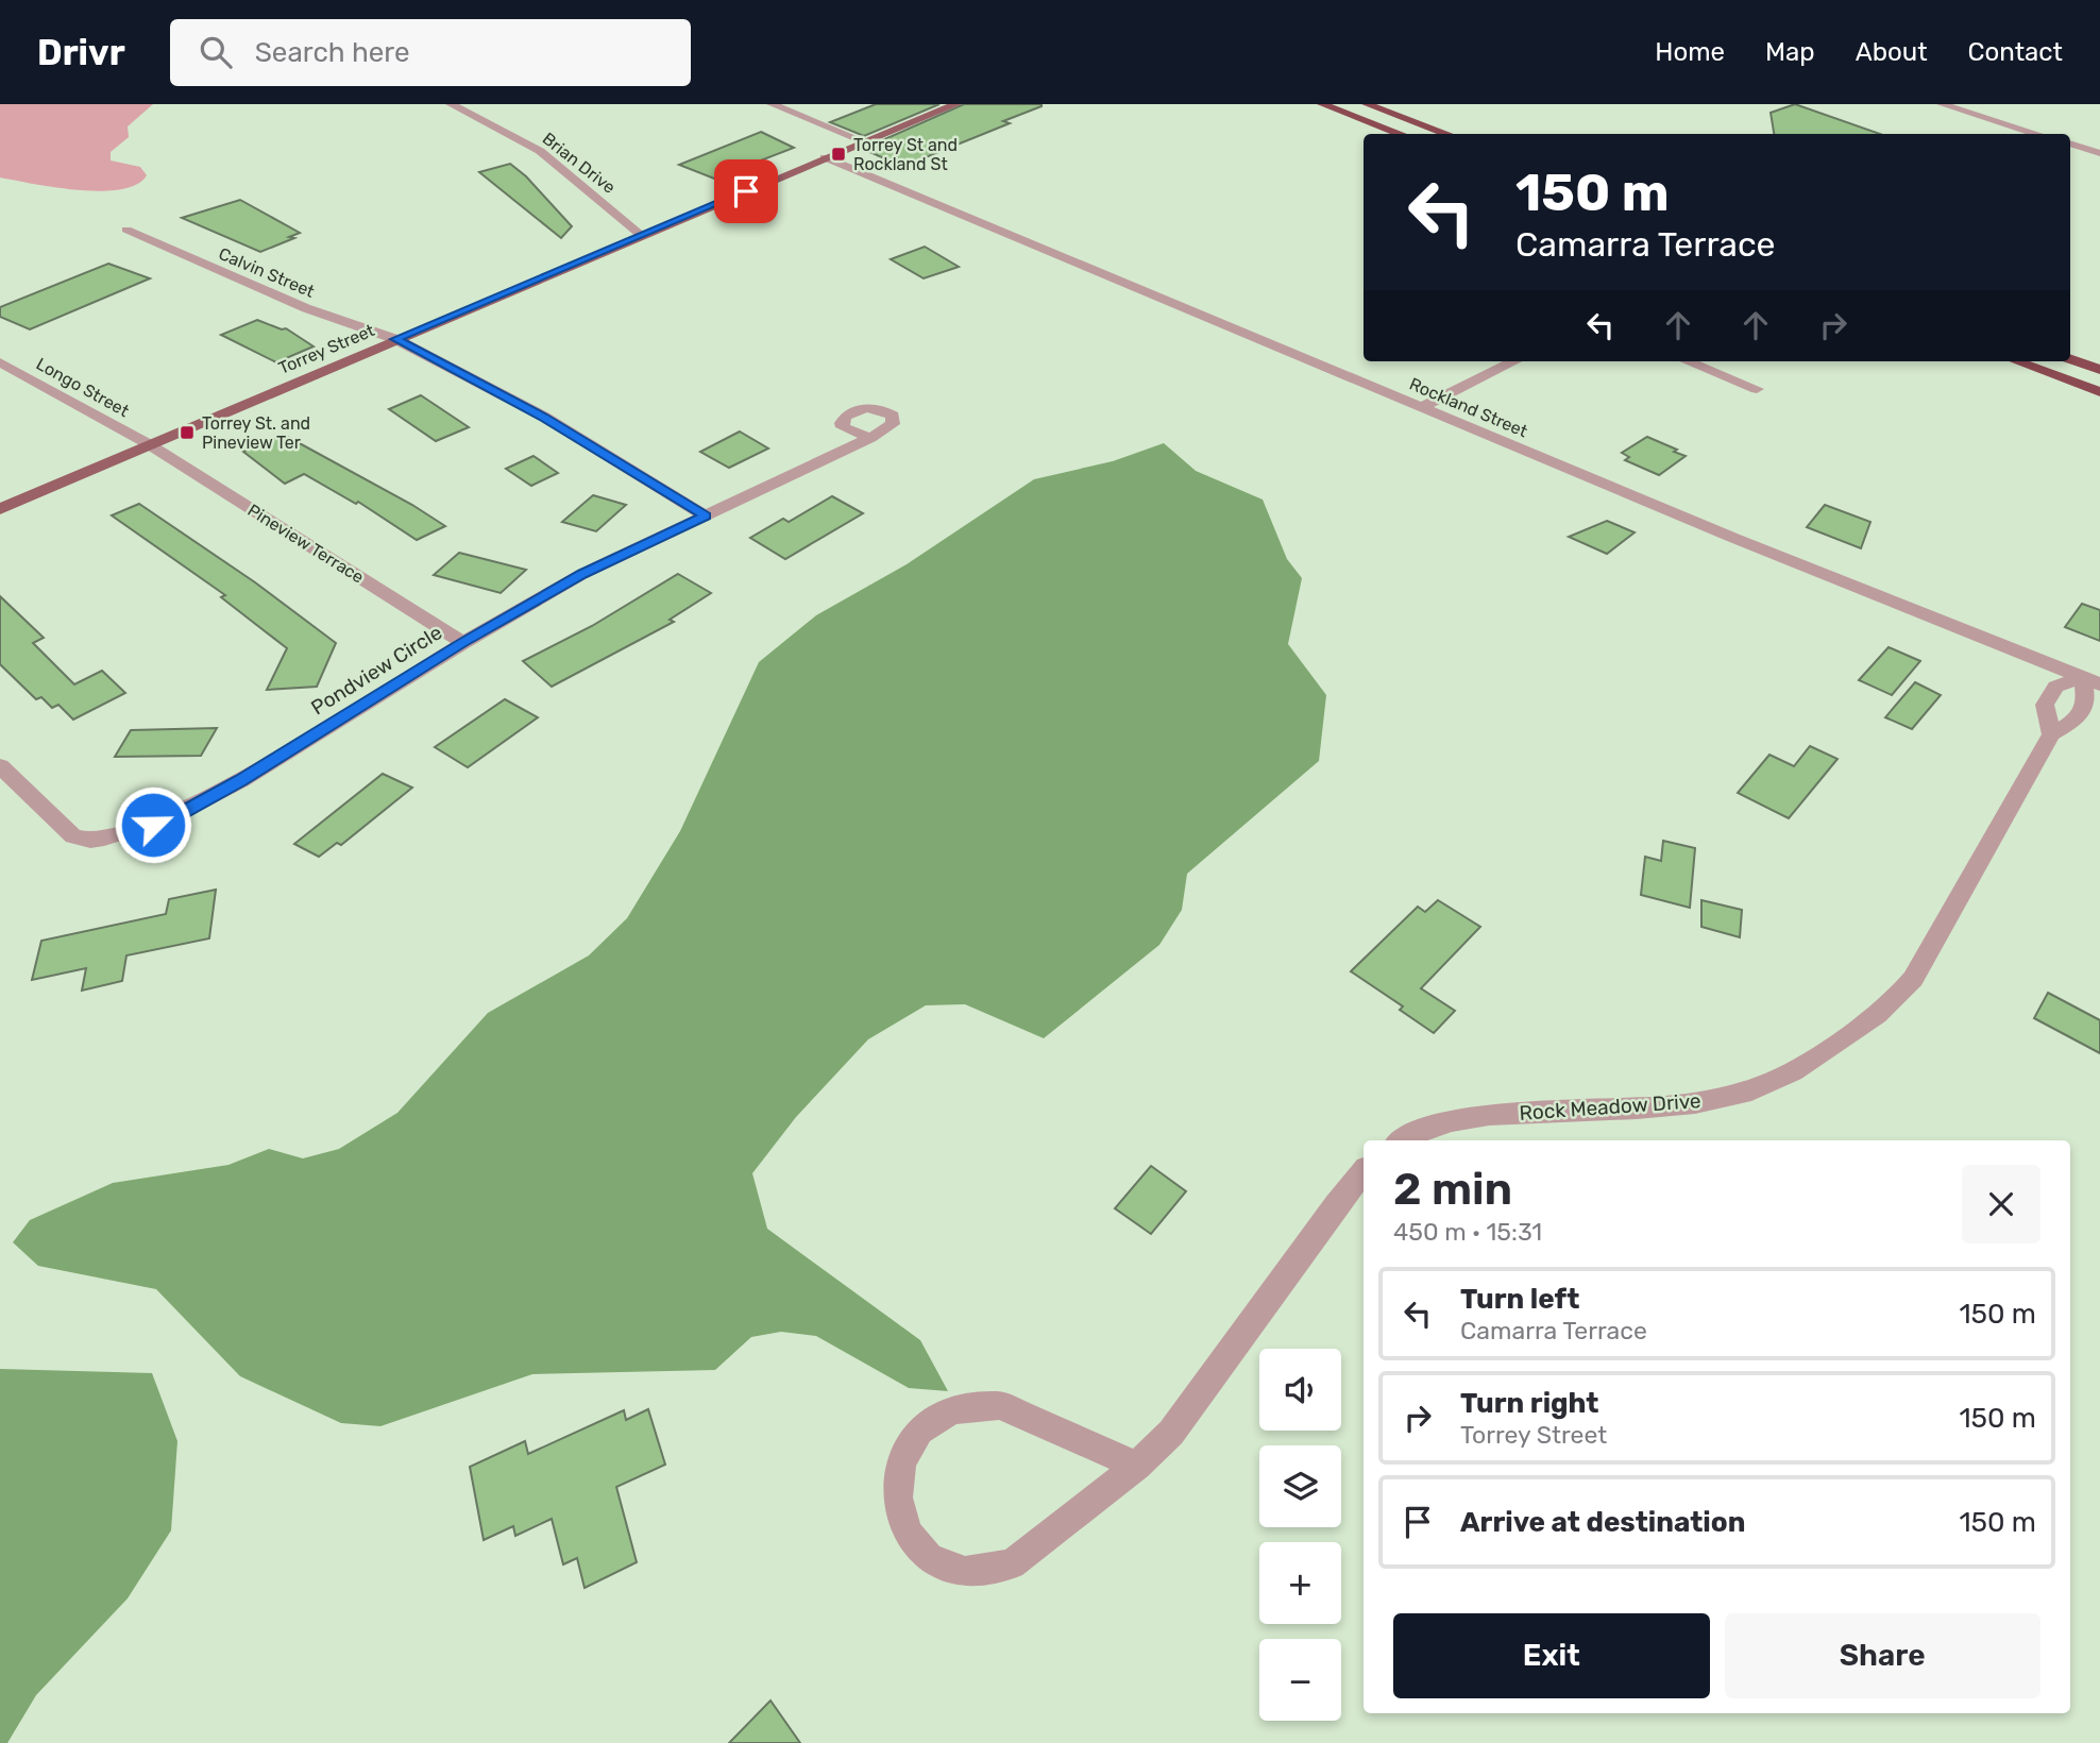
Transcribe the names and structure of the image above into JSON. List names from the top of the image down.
{
  "streets": {
    "main road": ["Torrey Street"],
    "street": [
      "Brian Drive",
      "Calvin Street",
      "Longo Street",
      "Rockland Street",
      "Pineview Terrace",
      "Pondview Circle",
      "Rock Meadow Drive"
    ]
  },
  "crossings": [
    ["Brian Drive", "Torrey Street"],
    ["Calvin Street", "Torrey Street"],
    ["Calvin Street", "Pondview Circle"],
    ["Torrey Street", "Longo Street"],
    ["Torrey Street", "Rockland Street"],
    ["Torrey Street", "Pineview Terrace"],
    ["Longo Street", "Pineview Terrace"],
    ["Rockland Street", "Rock Meadow Drive"],
    ["Pineview Terrace", "Pondview Circle"]
  ],
  "places": {
    "transit": ["Torrey St and Rockland St", "Torrey St. and Pineview Ter"]
  },
  "page": {
    "header": "Drivr",
    "search": "Search here",
    "nav": [
      "Home",
      "Map",
      "About",
      "Contact"
    ],
    "turn": ["150 m", "Camarra Terrace"],
    "heading": ["2 min", "450 m · 15:31"],
    "list": [
      {
        "name": "Turn left",
        "note": "Camarra Terrace",
        "value": "150 m"
      },
      {
        "name": "Turn right",
        "note": "Torrey Street",
        "value": "150 m"
      },
      {
        "name": "Arrive at destination",
        "value": "150 m"
      }
    ],
    "map_buttons": ["+", "−"],
    "buttons": ["Exit", "Share"]
  }
}
